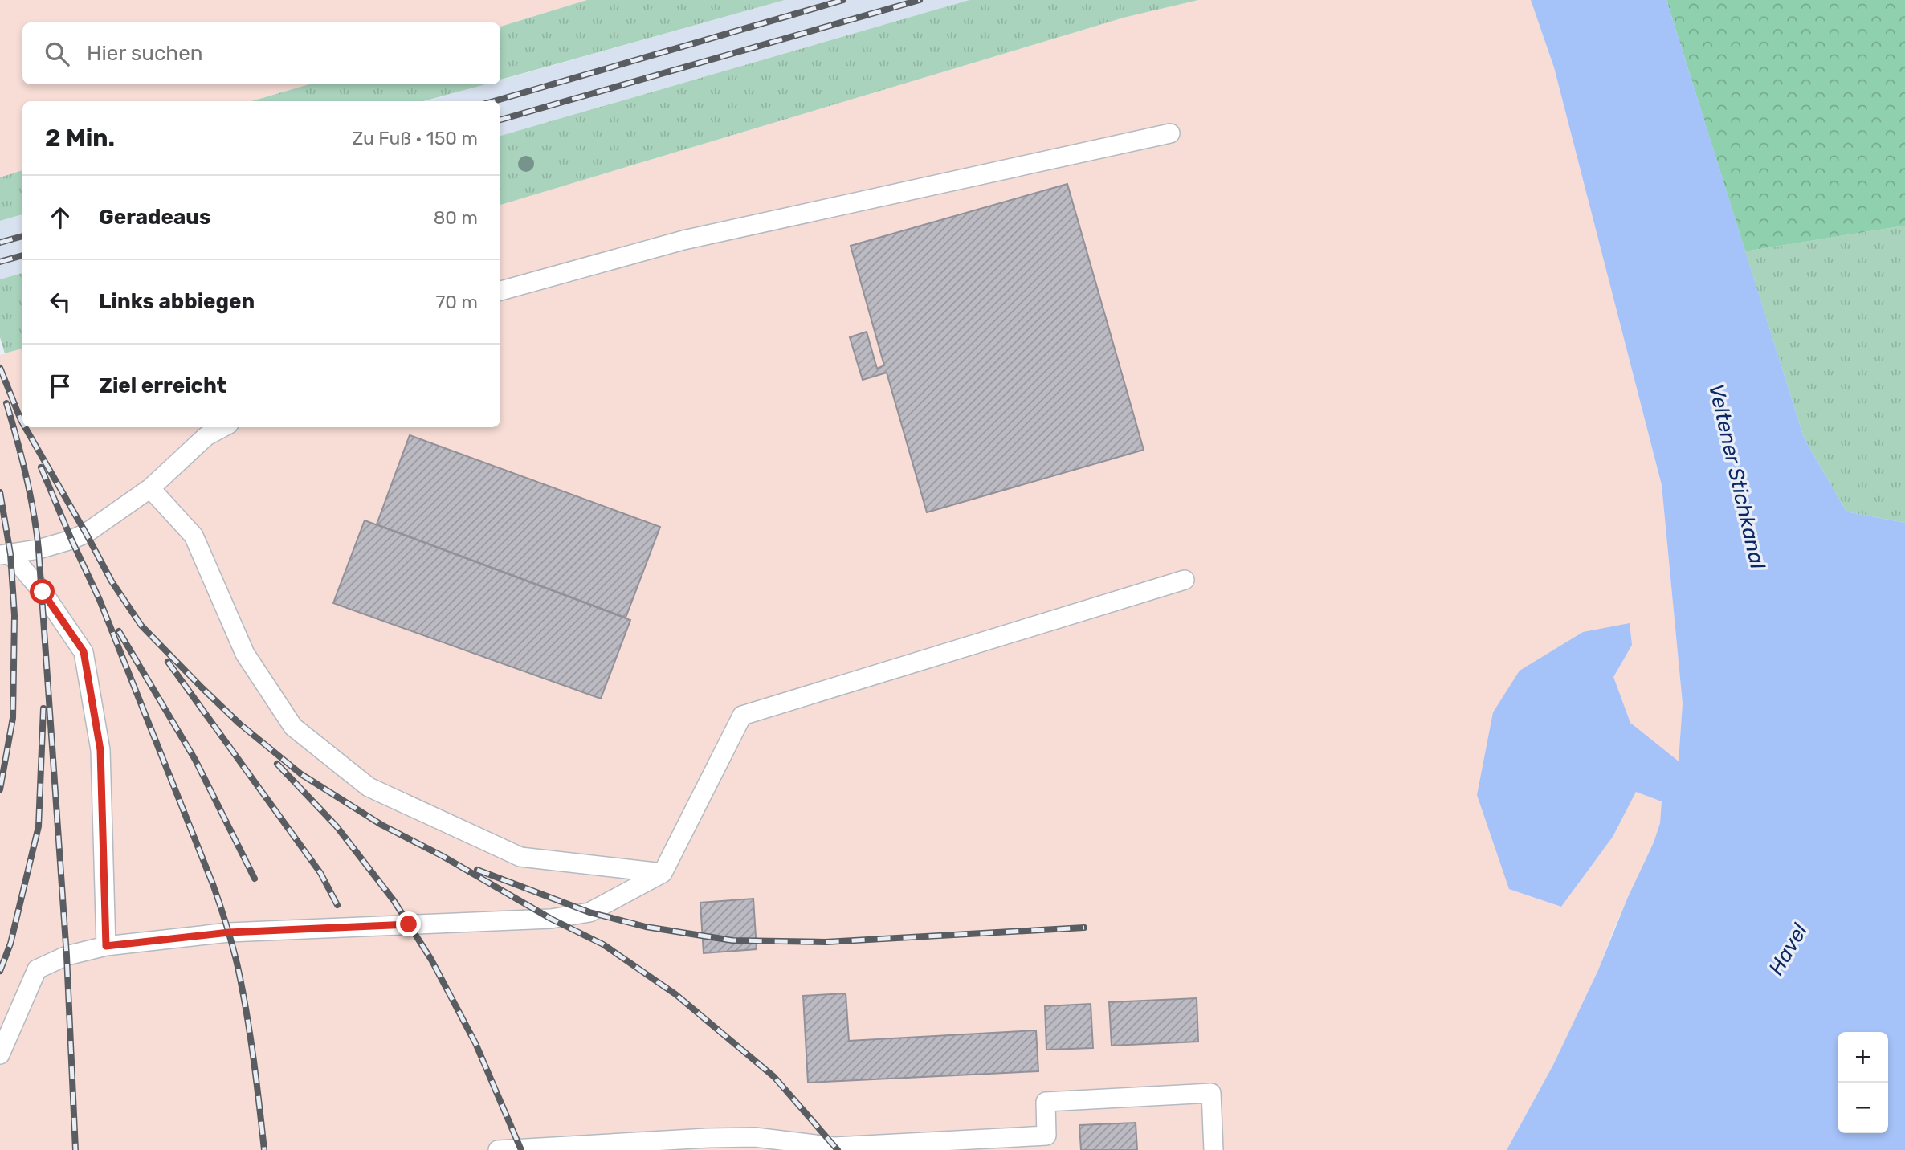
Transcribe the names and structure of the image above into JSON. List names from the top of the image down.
{
  "water": ["Veltener Stichkanal", "Havel"],
  "page": {
    "search": "Hier suchen",
    "heading": ["2 Min.", "Zu Fuß · 150 m"],
    "list": [
      ["Geradeaus", "80 m"],
      ["Links abbiegen", "70 m"],
      "Ziel erreicht"
    ],
    "map_buttons": ["+", "−"]
  }
}
